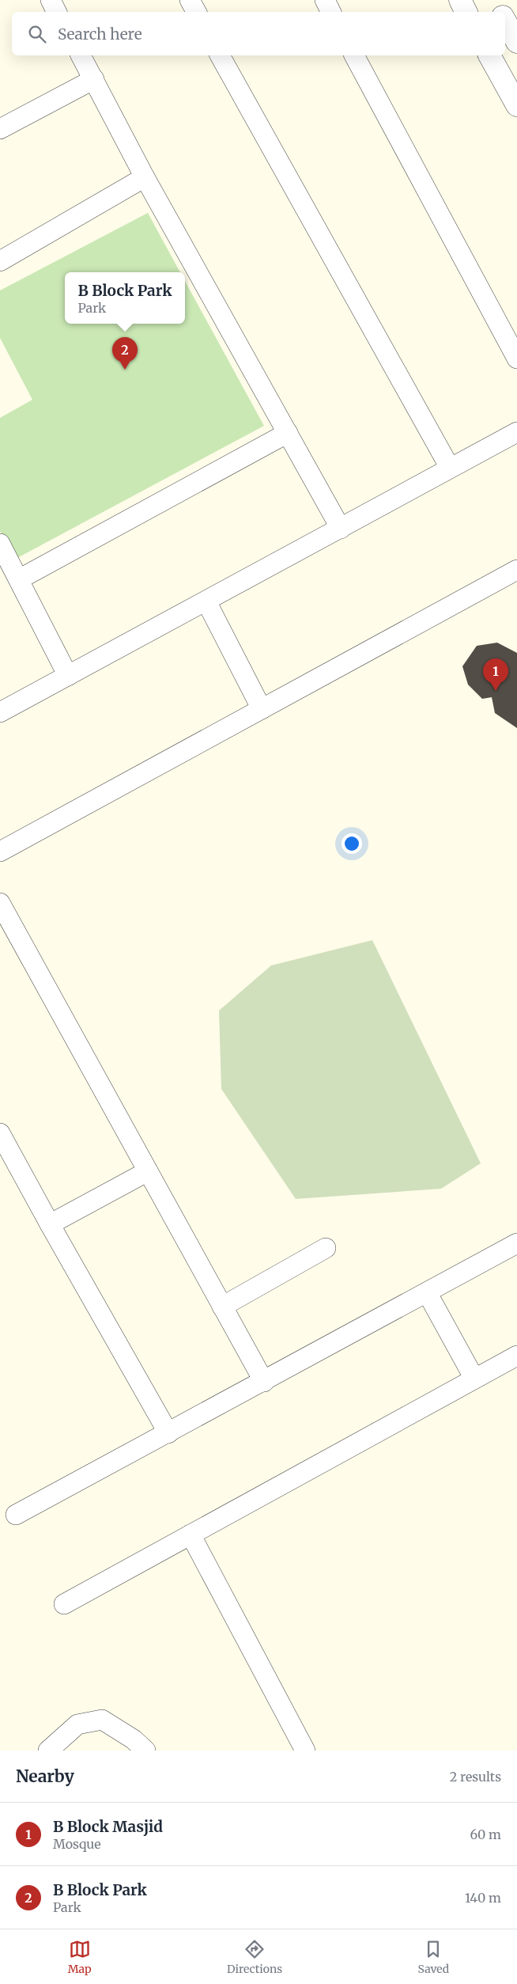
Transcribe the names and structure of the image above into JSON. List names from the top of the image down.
{
  "page": {
    "search": "Search here",
    "popup": ["B Block Park", "Park"],
    "pins": ["2", "1"],
    "heading": ["Nearby", "2 results"],
    "list": [
      {
        "mark": "1",
        "name": "B Block Masjid",
        "note": "Mosque",
        "value": "60 m"
      },
      {
        "mark": "2",
        "name": "B Block Park",
        "note": "Park",
        "value": "140 m"
      }
    ],
    "nav": ["Map", "Directions", "Saved"]
  }
}
